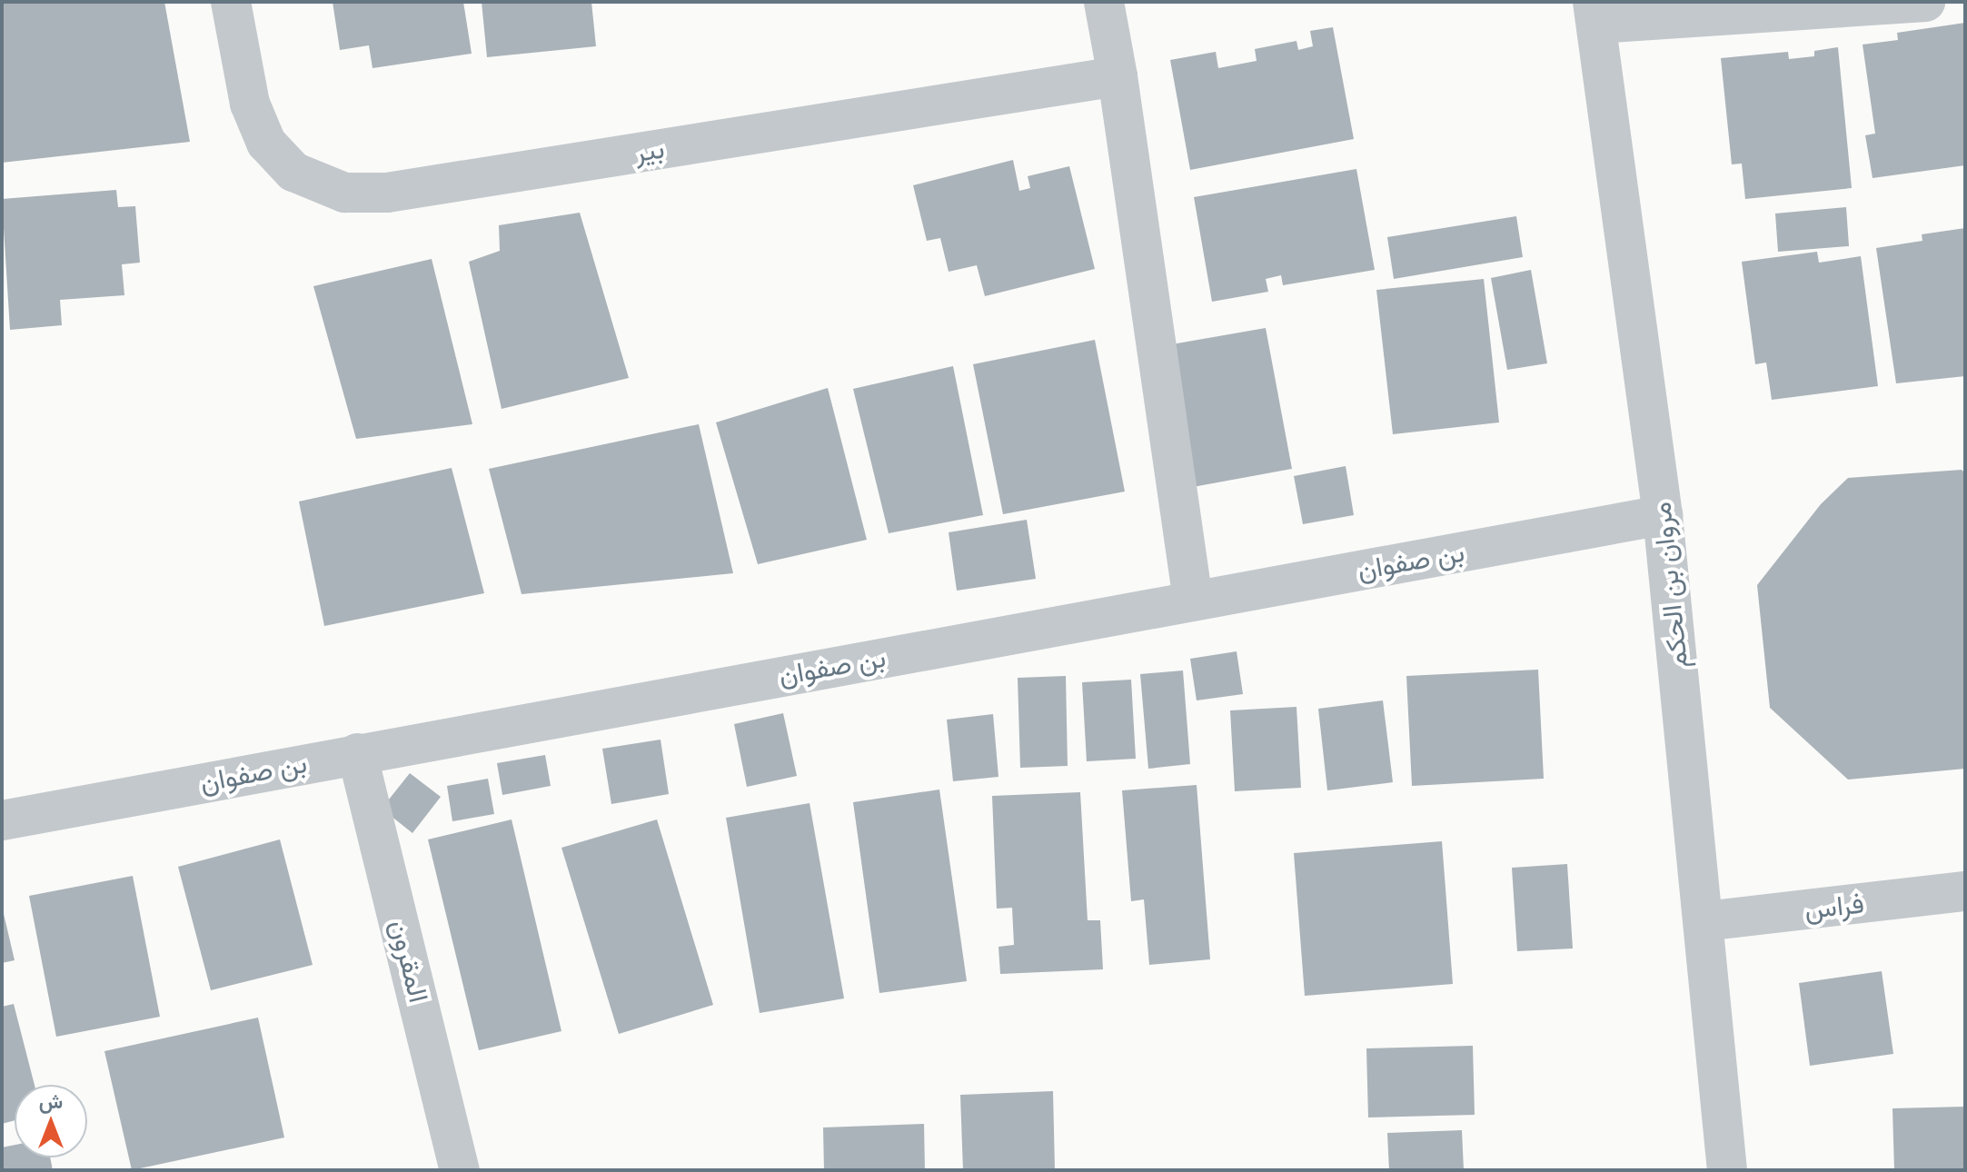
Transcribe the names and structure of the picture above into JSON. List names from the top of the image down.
{
  "streets": {
    "street": [
      "بير",
      "بن صفوان",
      "مروان بن الحكم",
      "فراس",
      "المقرون"
    ]
  },
  "crossings": [
    ["بن صفوان", "مروان بن الحكم"],
    ["بن صفوان", "المقرون"],
    ["مروان بن الحكم", "فراس"]
  ],
  "north": "top"
}
